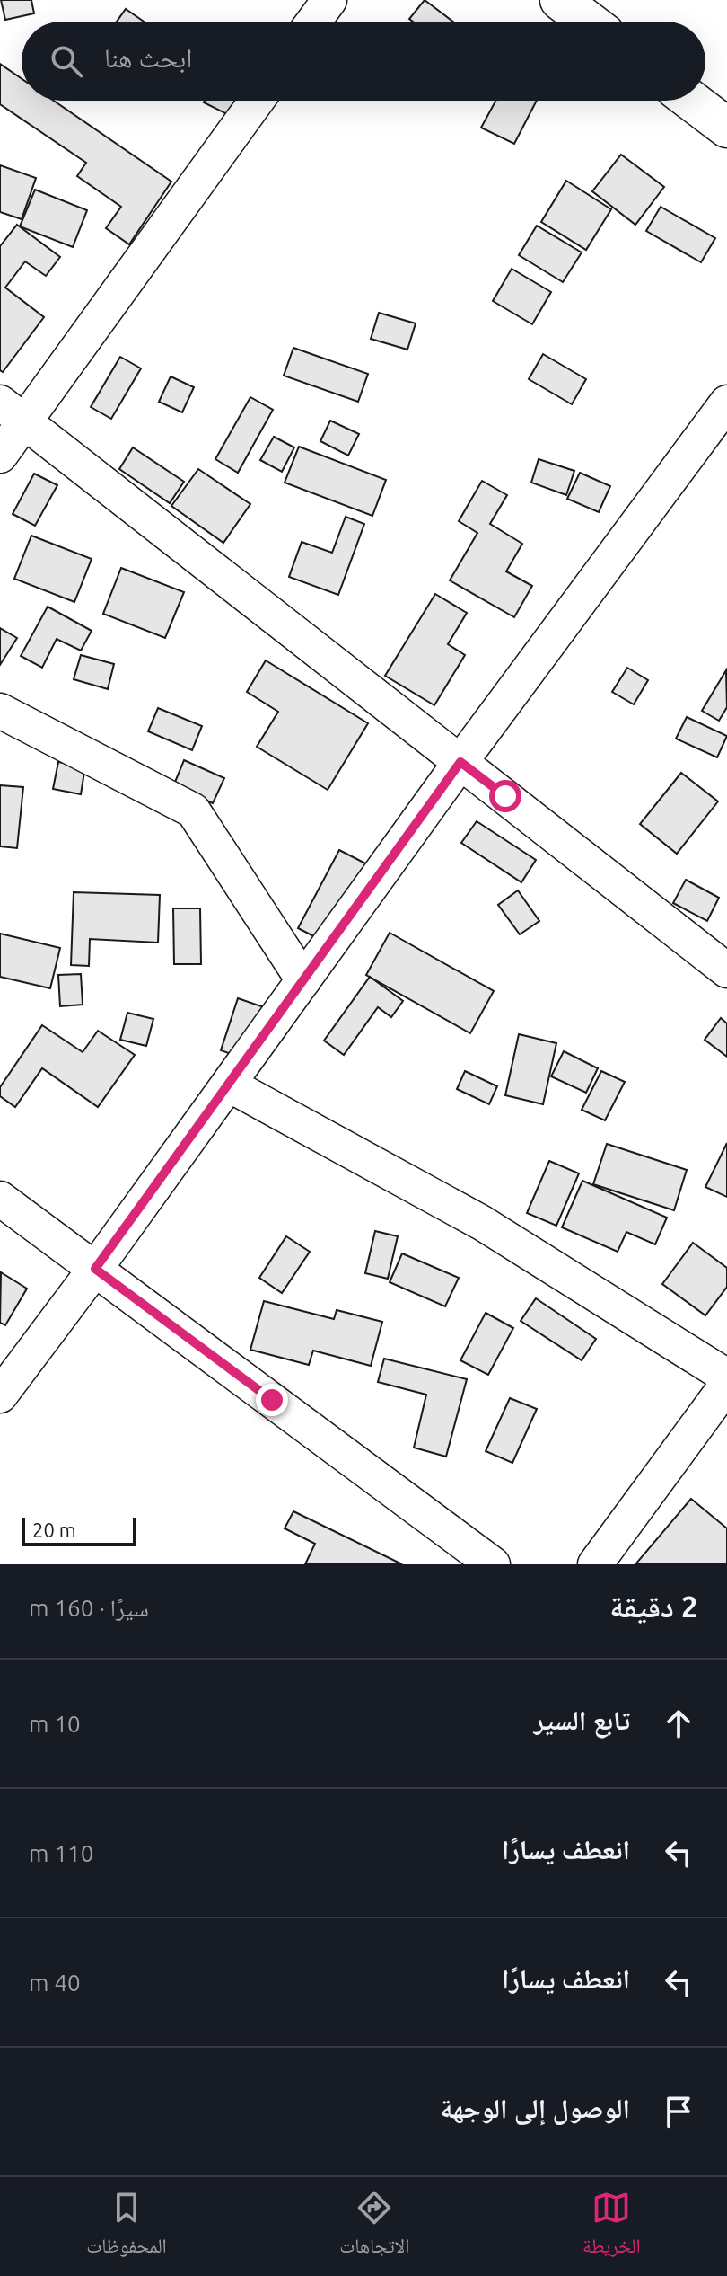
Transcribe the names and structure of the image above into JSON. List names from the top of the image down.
{
  "scale_bar": "20 m",
  "page": {
    "search": "ابحث هنا",
    "scale": "20 m",
    "heading": ["2 دقيقة", "سيرًا · 160 m"],
    "list": [
      ["تابع السير", "10 m"],
      ["انعطف يسارًا", "110 m"],
      ["انعطف يسارًا", "40 m"],
      "الوصول إلى الوجهة"
    ],
    "nav": ["الخريطة", "الاتجاهات", "المحفوظات"]
  }
}
